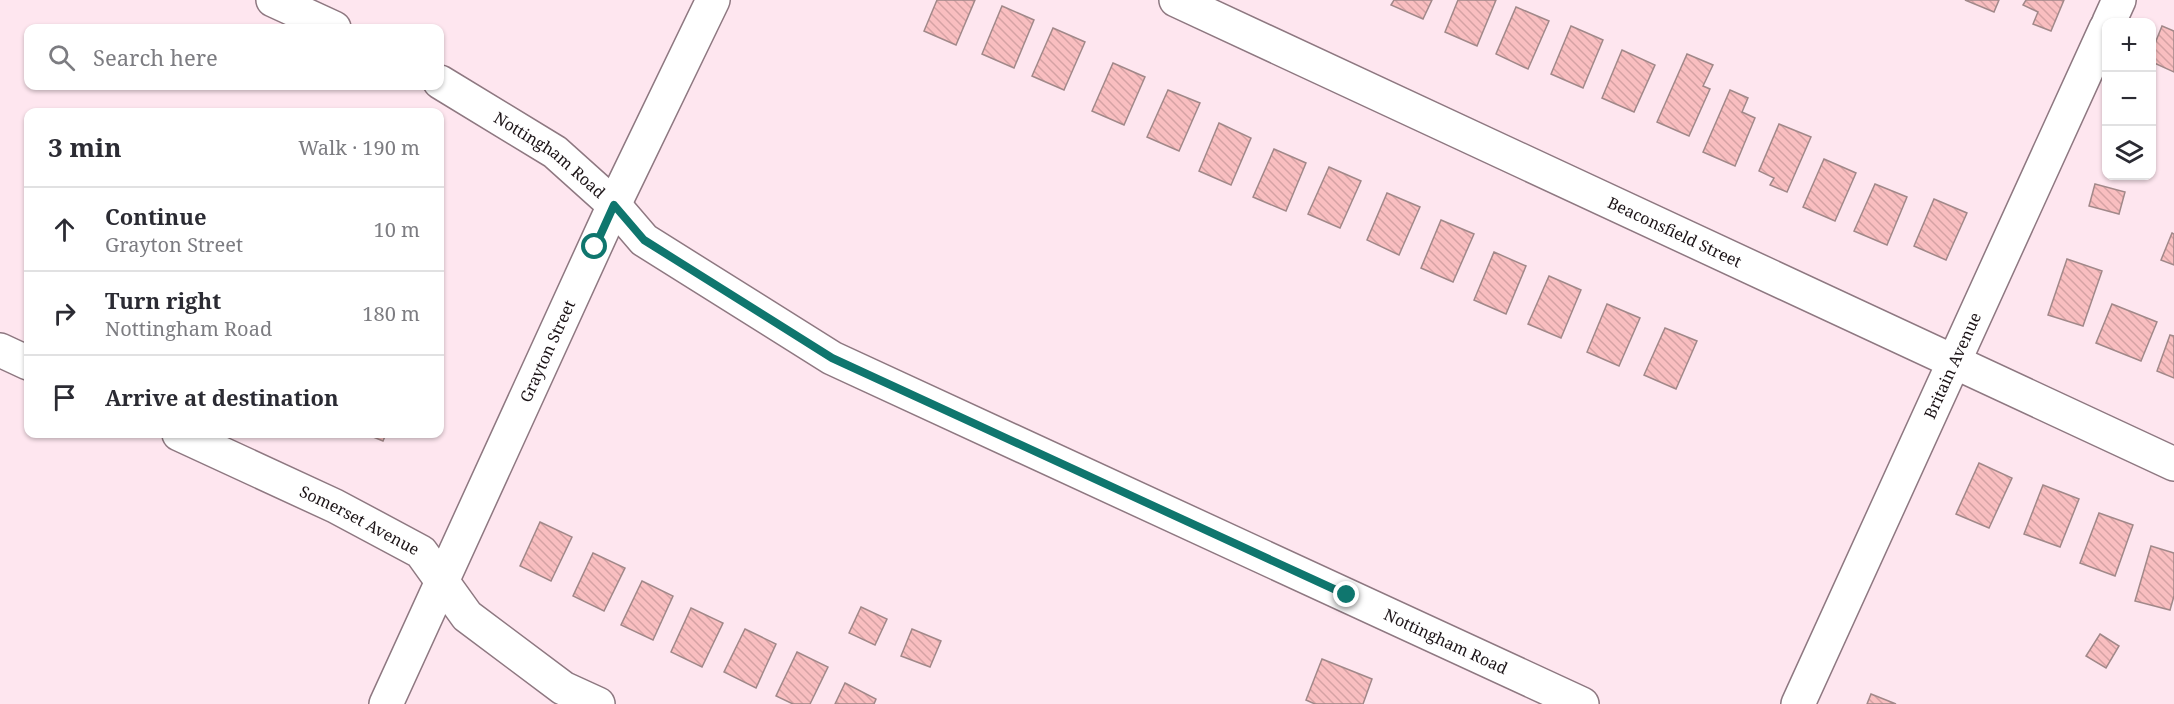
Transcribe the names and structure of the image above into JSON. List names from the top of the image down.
{
  "streets": {
    "street": [
      "Nottingham Road",
      "Beaconsfield Street",
      "Grayton Street",
      "Britain Avenue",
      "Somerset Avenue"
    ]
  },
  "crossings": [
    ["Nottingham Road", "Grayton Street"],
    ["Beaconsfield Street", "Britain Avenue"],
    ["Grayton Street", "Somerset Avenue"]
  ],
  "page": {
    "map_buttons": ["+", "−"],
    "search": "Search here",
    "heading": ["3 min", "Walk · 190 m"],
    "list": [
      ["Continue", "Grayton Street", "10 m"],
      ["Turn right", "Nottingham Road", "180 m"],
      "Arrive at destination"
    ]
  }
}
